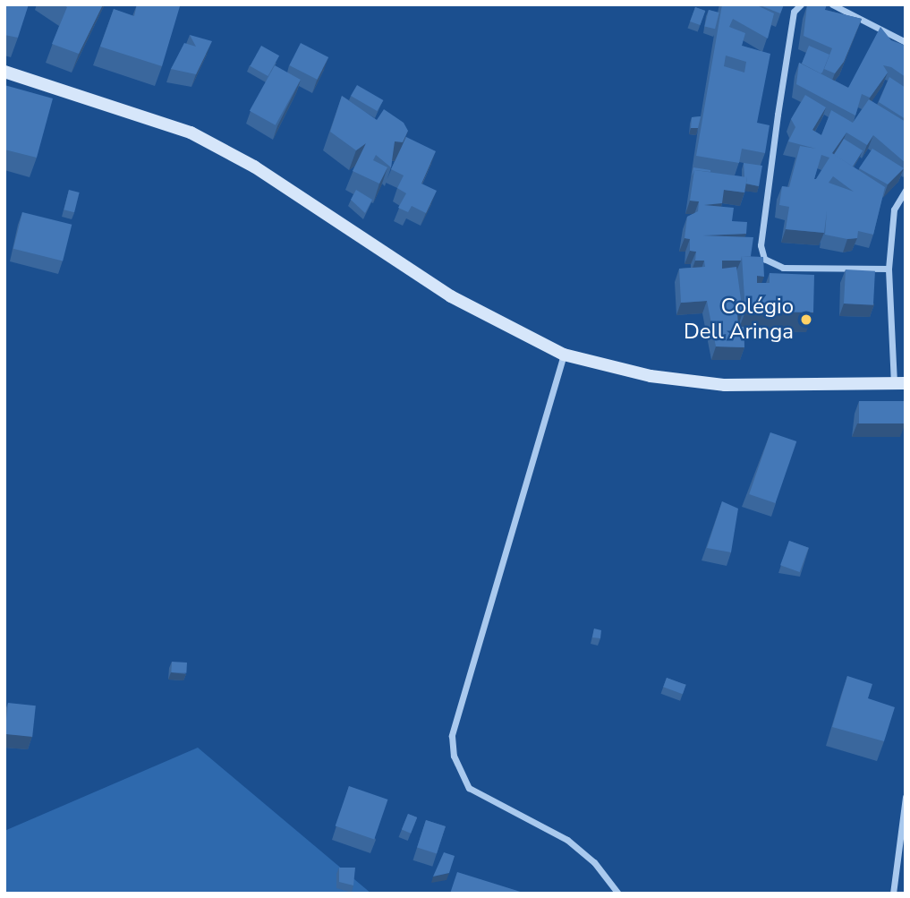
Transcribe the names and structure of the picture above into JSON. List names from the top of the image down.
{
  "places": ["Colégio Dell Aringa"]
}
